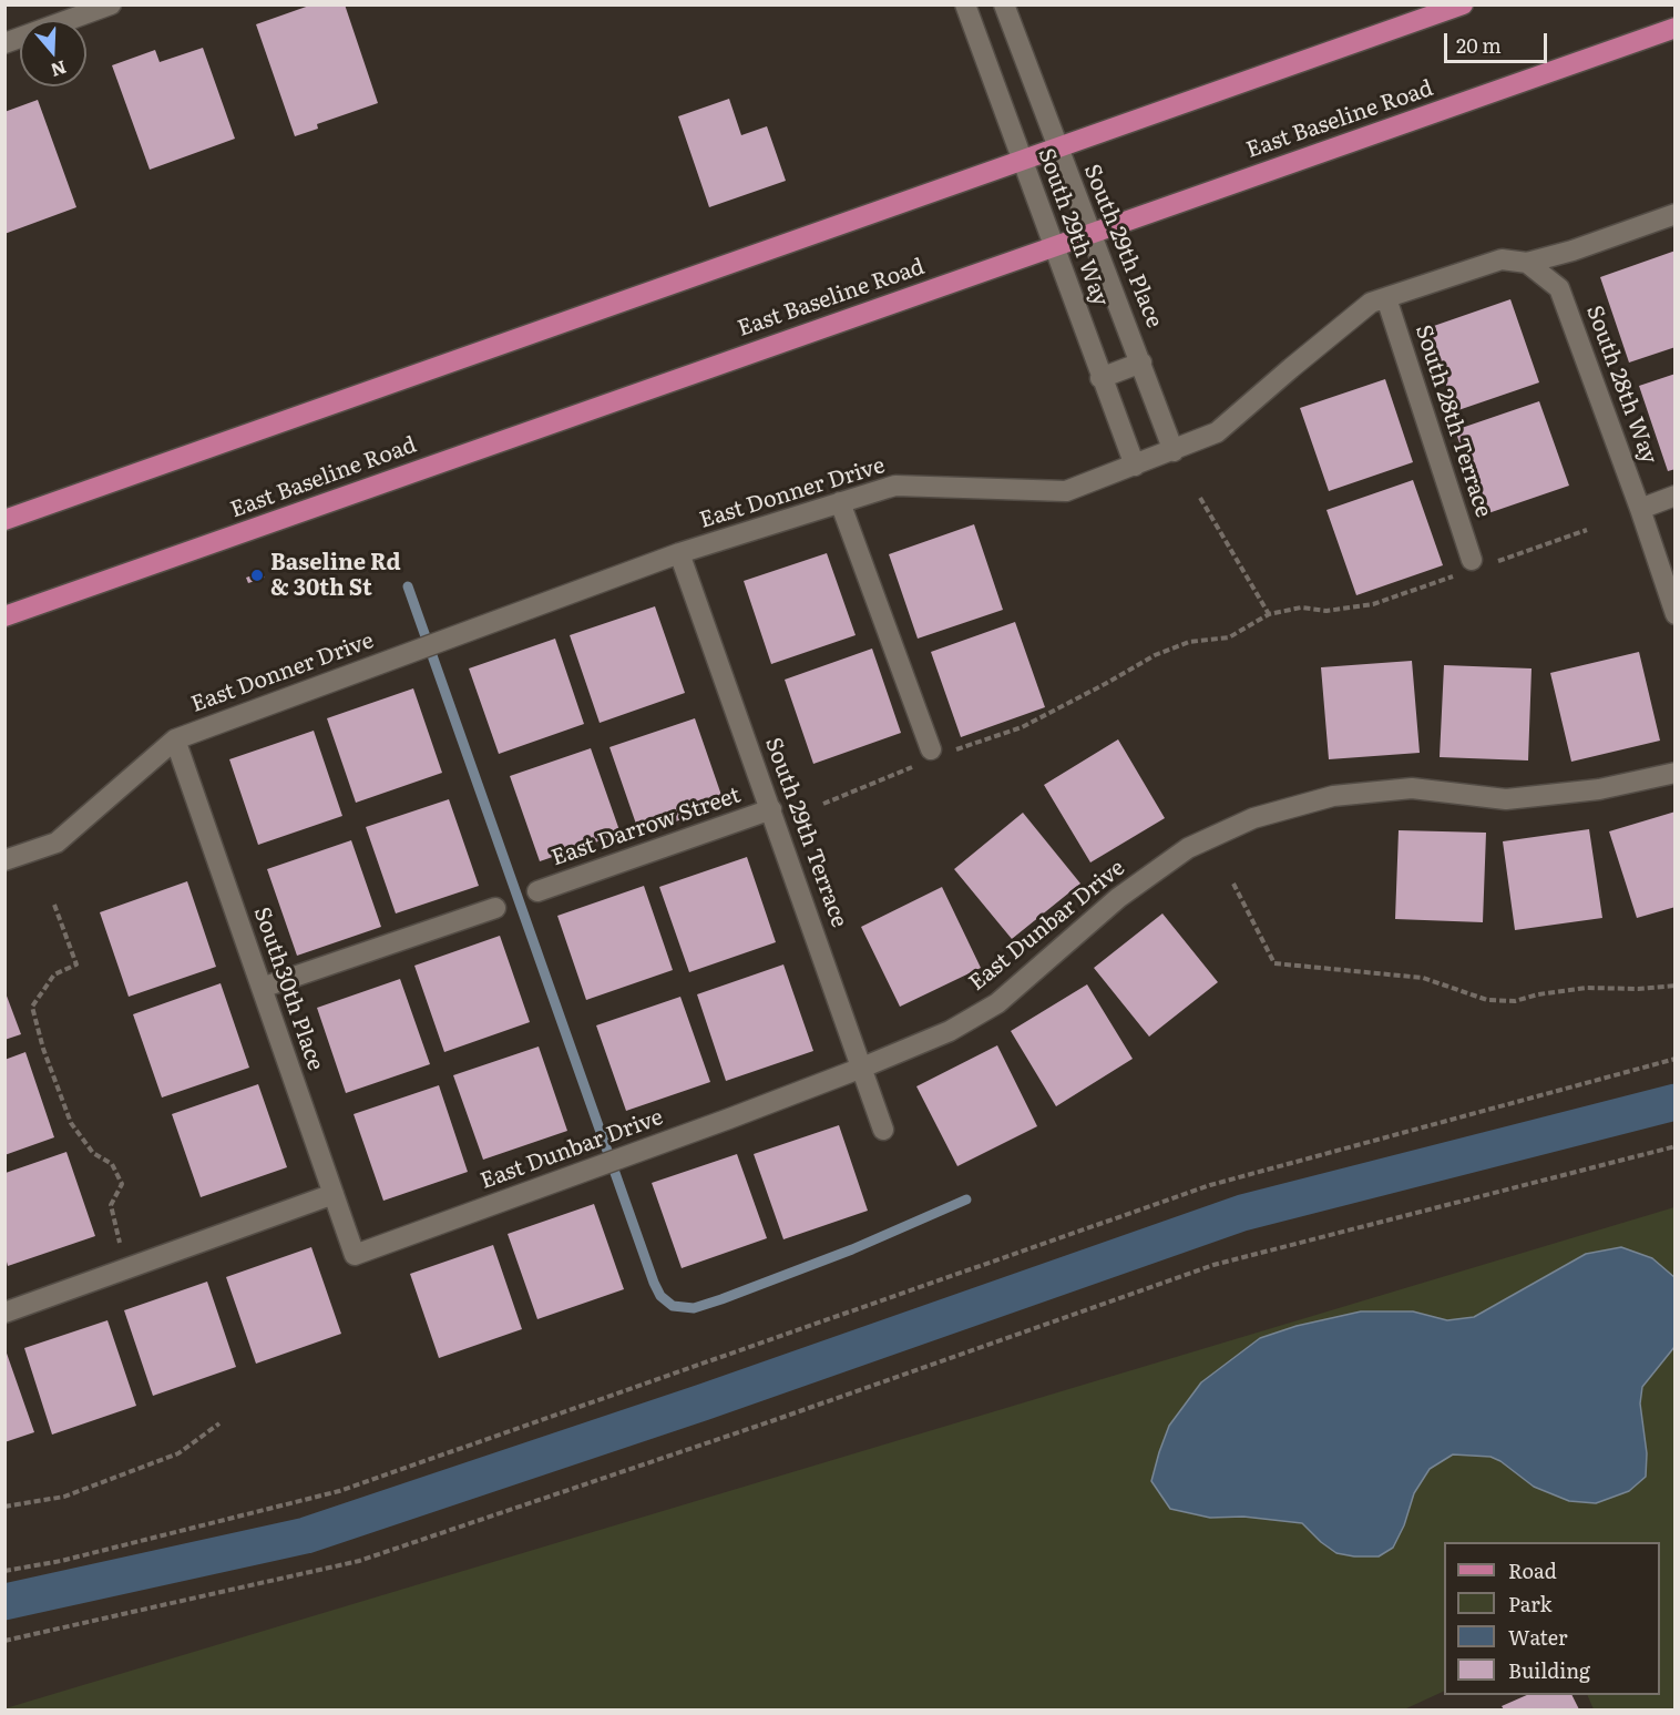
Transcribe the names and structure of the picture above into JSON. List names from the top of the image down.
{
  "streets": {
    "main road": ["East Baseline Road"],
    "street": [
      "South 29th Way",
      "South 29th Place",
      "South 28th Way",
      "South 28th Terrace",
      "East Donner Drive",
      "East Darrow Street",
      "South 29th Terrace",
      "East Dunbar Drive",
      "South30th Place"
    ]
  },
  "crossings": [
    ["East Baseline Road", "South 29th Way"],
    ["East Baseline Road", "South 29th Place"],
    ["South 29th Way", "South 29th Place"],
    ["South 29th Way", "East Donner Drive"],
    ["South 29th Place", "East Donner Drive"],
    ["South 28th Way", "East Donner Drive"],
    ["South 28th Terrace", "East Donner Drive"],
    ["East Donner Drive", "South 29th Terrace"],
    ["East Donner Drive", "South30th Place"],
    ["East Darrow Street", "South 29th Terrace"],
    ["South 29th Terrace", "East Dunbar Drive"],
    ["East Dunbar Drive", "South30th Place"]
  ],
  "places": ["Baseline Rd & 30th St"],
  "legend": [
    "Road",
    "Park",
    "Water",
    "Building"
  ],
  "scale_bar": "20 m",
  "north": "bottom"
}
